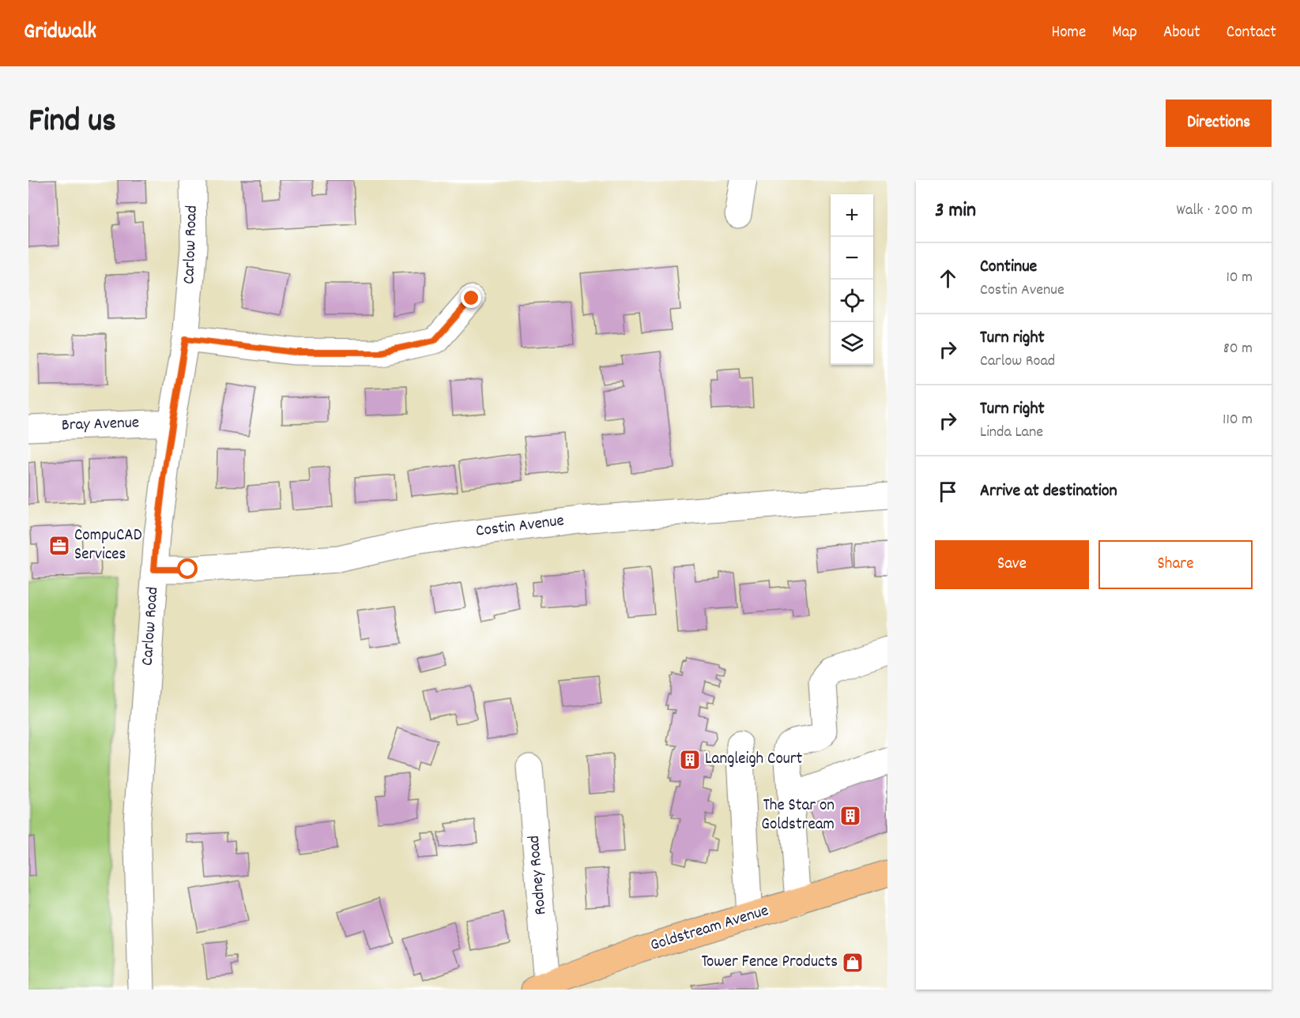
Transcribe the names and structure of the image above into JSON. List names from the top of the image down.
{
  "streets": {
    "main road": ["Goldstream Avenue"],
    "street": [
      "Carlow Road",
      "Bray Avenue",
      "Costin Avenue",
      "Rodney Road"
    ]
  },
  "crossings": [
    ["Carlow Road", "Bray Avenue"],
    ["Carlow Road", "Costin Avenue"],
    ["Rodney Road", "Goldstream Avenue"]
  ],
  "places": {
    "office": ["CompuCAD Services"],
    "building": ["Langleigh Court", "The Star on Goldstream"],
    "shop": ["Tower Fence Products"]
  },
  "page": {
    "header": "Gridwalk",
    "nav": [
      "Home",
      "Map",
      "About",
      "Contact"
    ],
    "title": "Find us",
    "buttons": [
      "Directions",
      ["Save", "Share"]
    ],
    "heading": ["3 min", "Walk · 200 m"],
    "map_buttons": ["+", "−"],
    "list": [
      ["Continue", "Costin Avenue", "10 m"],
      ["Turn right", "Carlow Road", "80 m"],
      ["Turn right", "Linda Lane", "110 m"],
      "Arrive at destination"
    ]
  }
}
